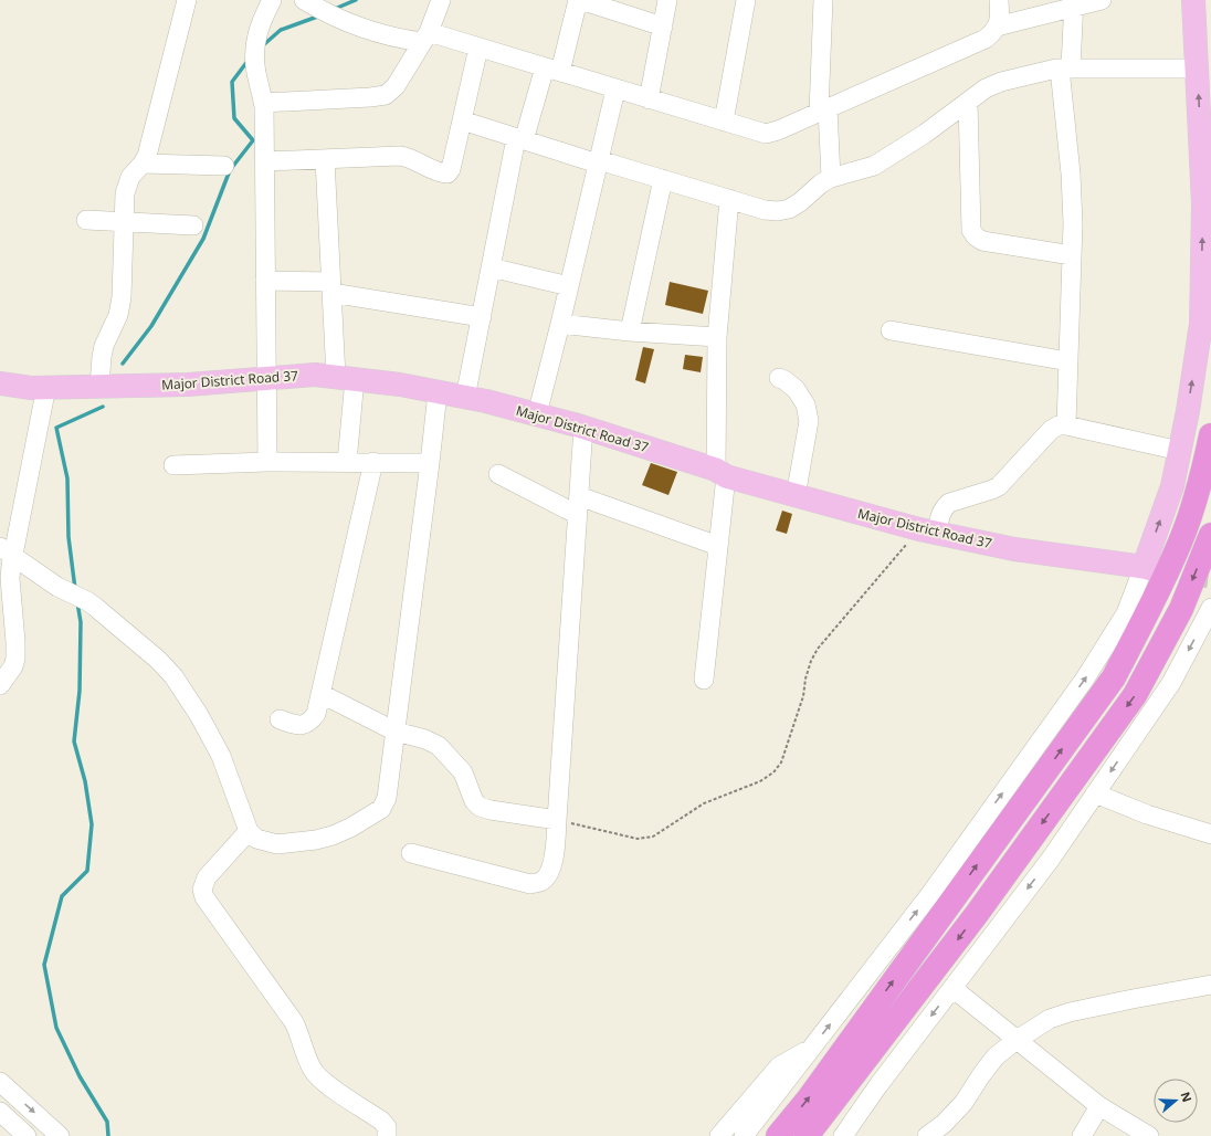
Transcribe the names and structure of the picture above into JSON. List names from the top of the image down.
{
  "streets": {
    "main road": ["Major District Road 37"]
  },
  "north": "right"
}
